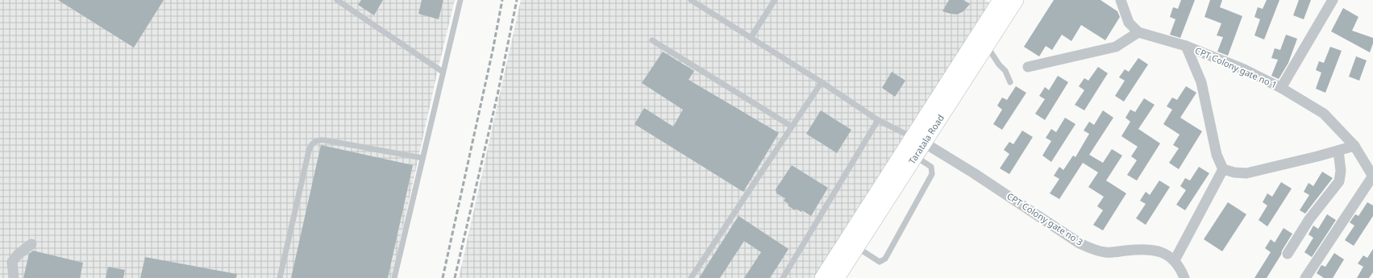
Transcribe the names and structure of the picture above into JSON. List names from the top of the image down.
{
  "streets": {
    "main road": ["Taratala Road"],
    "street": ["CPT Colony gate no 1", "CPT Colony gate no 3"]
  },
  "crossings": [
    ["Taratala Road", "CPT Colony gate no 3"]
  ]
}
